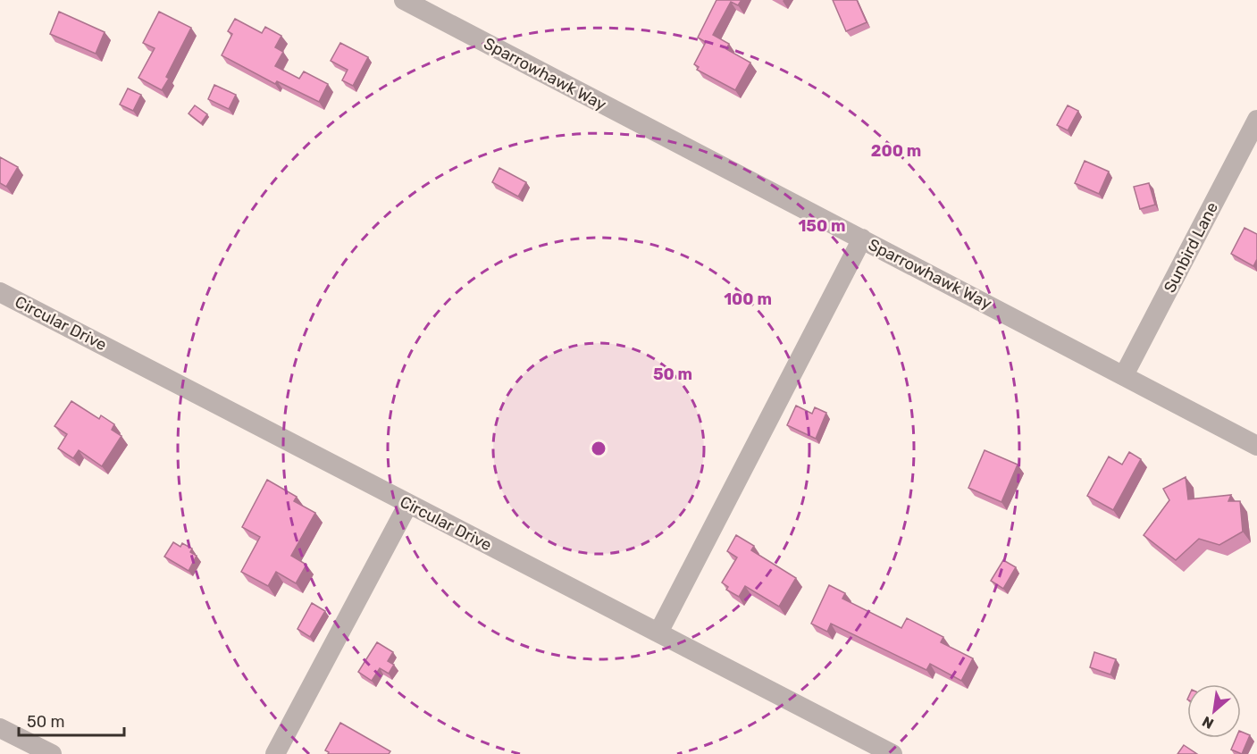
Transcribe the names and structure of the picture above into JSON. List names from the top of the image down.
{
  "streets": {
    "street": ["Sparrowhawk Way", "Sunbird Lane", "Circular Drive"]
  },
  "crossings": [
    ["Sparrowhawk Way", "Sunbird Lane"]
  ],
  "scale_bar": "50 m",
  "north": "bottom left",
  "rings": [
    "200 m",
    "150 m",
    "100 m",
    "50 m"
  ]
}
